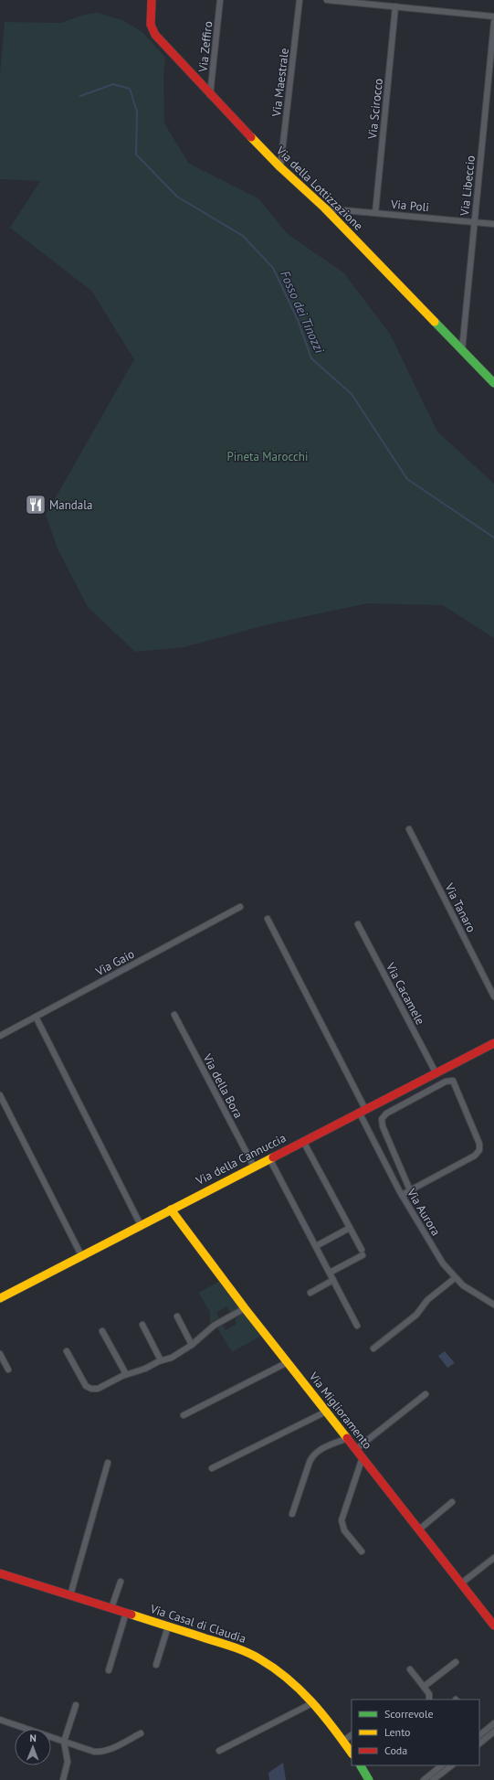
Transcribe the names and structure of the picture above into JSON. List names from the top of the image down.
{
  "streets": {
    "street": [
      "Via Zeffiro",
      "Via Maestrale",
      "Via Scirocco",
      "Via Libeccio",
      "Via della Lottizzazione",
      "Via Poli",
      "Via Tanaro",
      "Via Gaio",
      "Via Cacamele",
      "Via della Bora",
      "Via della Cannuccia",
      "Via Aurora",
      "Via Miglioramento",
      "Via Casal di Claudia"
    ]
  },
  "crossings": [
    ["Via Zeffiro", "Via della Lottizzazione"],
    ["Via Maestrale", "Via della Lottizzazione"],
    ["Via Scirocco", "Via Poli"],
    ["Via Libeccio", "Via della Lottizzazione"],
    ["Via Libeccio", "Via Poli"],
    ["Via della Lottizzazione", "Via Poli"],
    ["Via Cacamele", "Via della Cannuccia"],
    ["Via della Bora", "Via della Cannuccia"],
    ["Via della Cannuccia", "Via Aurora"],
    ["Via della Cannuccia", "Via Miglioramento"]
  ],
  "water": ["Fosso dei Tinozzi"],
  "parks": ["Pineta Marocchi"],
  "places": {
    "restaurant": ["Mandala"]
  },
  "legend": ["Scorrevole", "Lento", "Coda"],
  "north": "top"
}
